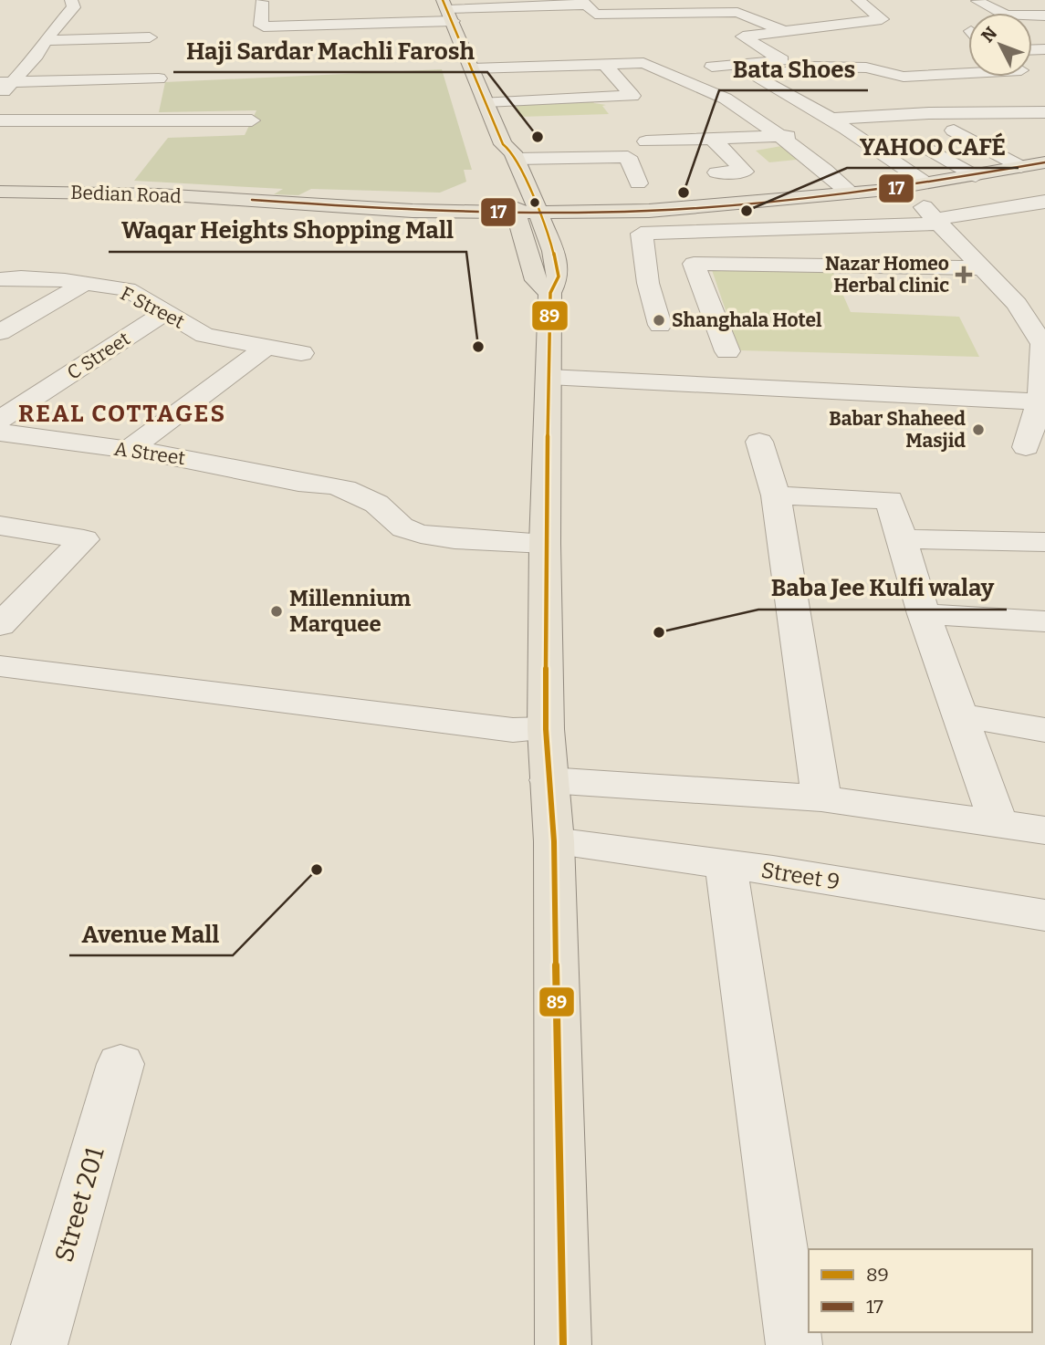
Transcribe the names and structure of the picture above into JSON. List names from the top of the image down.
{
  "streets": {
    "main road": ["Bedian Road"],
    "street": [
      "F Street",
      "C Street",
      "A Street",
      "Street 9",
      "Street 201"
    ]
  },
  "crossings": [
    ["F Street", "C Street"]
  ],
  "districts": ["REAL COTTAGES"],
  "places": {
    "other": [
      "Haji Sardar Machli Farosh",
      "Bata Shoes",
      "YAHOO CAFÉ",
      "Shanghala Hotel",
      "Waqar Heights Shopping Mall",
      "Babar Shaheed Masjid",
      "Millennium Marquee",
      "Baba Jee Kulfi walay",
      "Avenue Mall"
    ],
    "health": ["Nazar Homeo Herbal clinic"]
  },
  "lines": ["transit line 89", "transit line 17"],
  "legend": ["89", "17"],
  "north": "top left"
}
